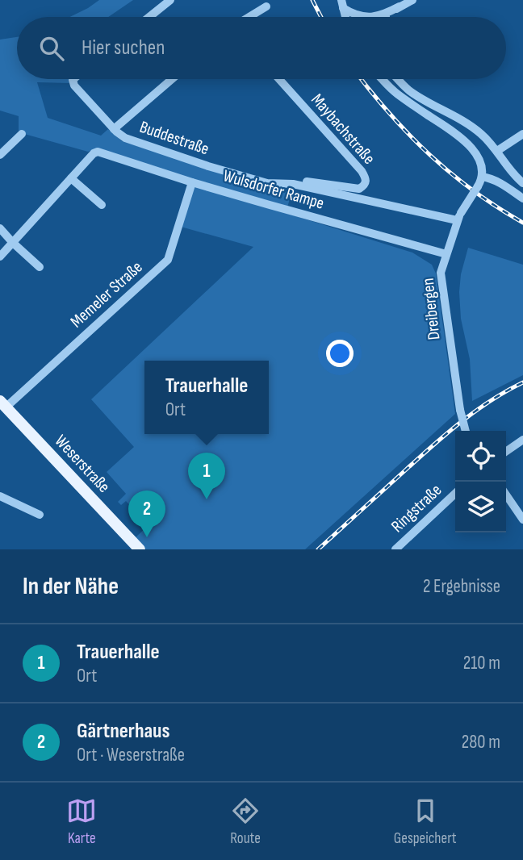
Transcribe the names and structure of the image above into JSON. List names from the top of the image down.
{
  "streets": {
    "main road": ["Weserstraße"],
    "street": [
      "Maybachstraße",
      "Buddestraße",
      "Wulsdorfer Rampe",
      "Memeler Straße",
      "Dreibergen",
      "Ringstraße"
    ]
  },
  "crossings": [
    ["Maybachstraße", "Buddestraße"],
    ["Buddestraße", "Dreibergen"],
    ["Wulsdorfer Rampe", "Memeler Straße"],
    ["Wulsdorfer Rampe", "Dreibergen"],
    ["Memeler Straße", "Weserstraße"]
  ],
  "page": {
    "search": "Hier suchen",
    "popup": ["Trauerhalle", "Ort"],
    "pins": ["1", "2"],
    "heading": ["In der Nähe", "2 Ergebnisse"],
    "list": [
      {
        "mark": "1",
        "name": "Trauerhalle",
        "note": "Ort",
        "value": "210 m"
      },
      {
        "mark": "2",
        "name": "Gärtnerhaus",
        "note": "Ort · Weserstraße",
        "value": "280 m"
      }
    ],
    "nav": ["Karte", "Route", "Gespeichert"]
  }
}
